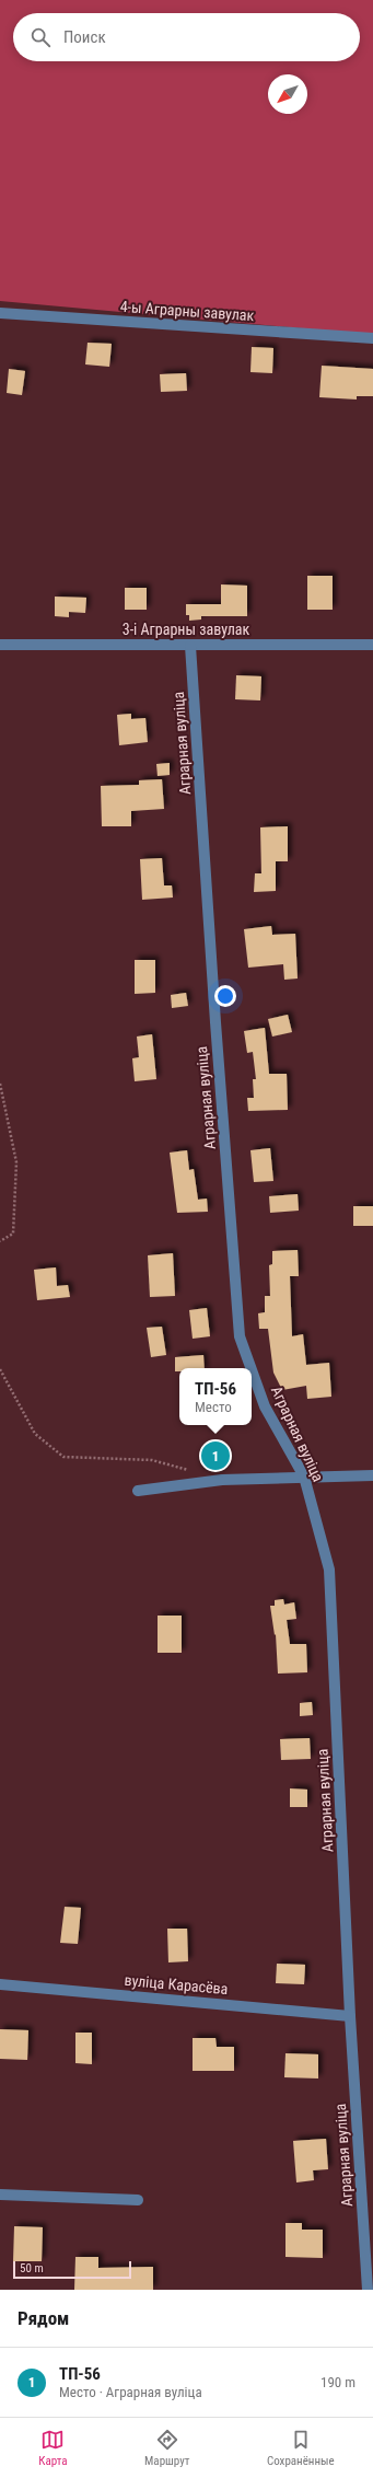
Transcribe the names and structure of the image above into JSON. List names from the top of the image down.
{
  "streets": {
    "street": [
      "4-ы Аграрны завулак",
      "3-і Аграрны завулак",
      "Аграрная вуліца",
      "вуліца Карасёва"
    ]
  },
  "crossings": [
    ["3-і Аграрны завулак", "Аграрная вуліца"],
    ["Аграрная вуліца", "вуліца Карасёва"]
  ],
  "scale_bar": "50 m",
  "north": "bottom left",
  "page": {
    "search": "Поиск",
    "popup": ["ТП-56", "Место"],
    "pins": "1",
    "scale": "50 m",
    "heading": "Рядом",
    "list": [
      {
        "mark": "1",
        "name": "ТП-56",
        "note": "Место · Аграрная вуліца",
        "value": "190 m"
      }
    ],
    "nav": ["Карта", "Маршрут", "Сохранённые"]
  }
}
